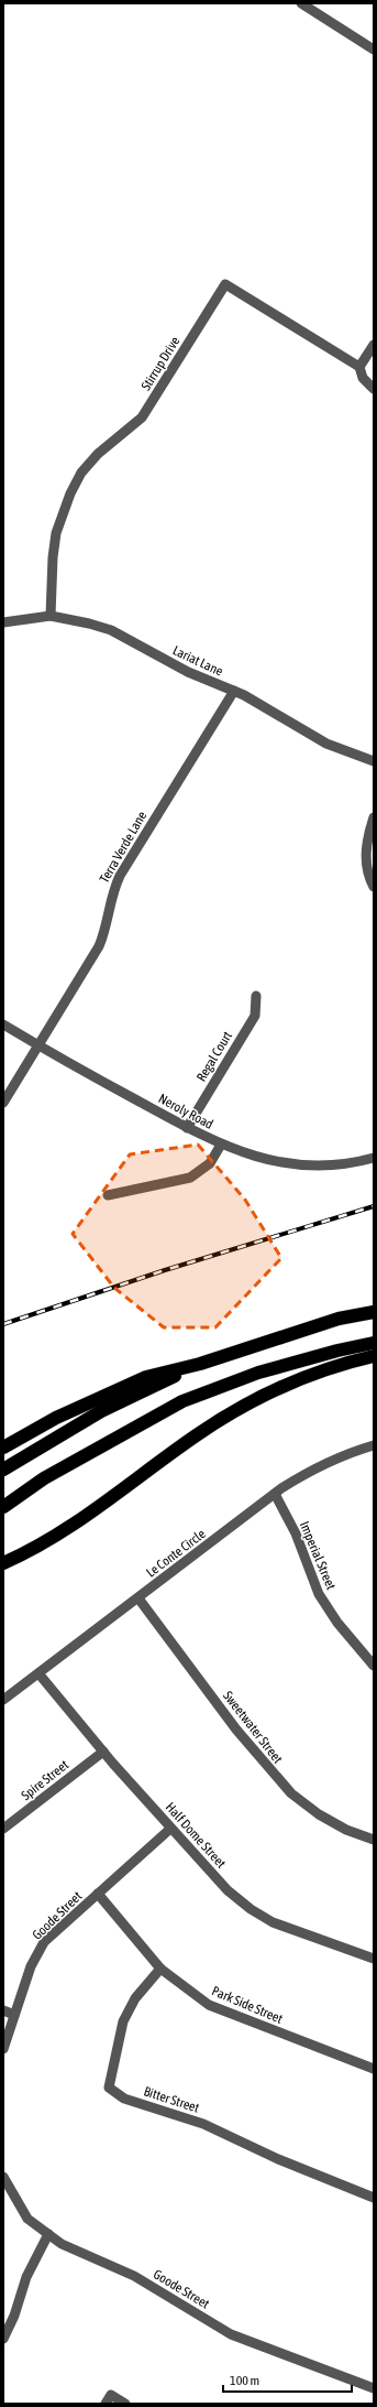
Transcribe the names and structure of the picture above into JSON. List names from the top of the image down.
{
  "streets": {
    "street": [
      "Stirrup Drive",
      "Lariat Lane",
      "Terra Verde Lane",
      "Regal Court",
      "Neroly Road",
      "Le Conte Circle",
      "Imperial Street",
      "Sweetwater Street",
      "Spire Street",
      "Half Dome Street",
      "Goode Street",
      "Park Side Street",
      "Bitter Street"
    ]
  },
  "crossings": [
    ["Stirrup Drive", "Lariat Lane"],
    ["Lariat Lane", "Terra Verde Lane"],
    ["Terra Verde Lane", "Neroly Road"],
    ["Regal Court", "Neroly Road"],
    ["Le Conte Circle", "Imperial Street"],
    ["Le Conte Circle", "Sweetwater Street"],
    ["Le Conte Circle", "Half Dome Street"],
    ["Spire Street", "Half Dome Street"],
    ["Half Dome Street", "Goode Street"],
    ["Goode Street", "Park Side Street"],
    ["Park Side Street", "Bitter Street"]
  ],
  "scale_bar": "100 m"
}
